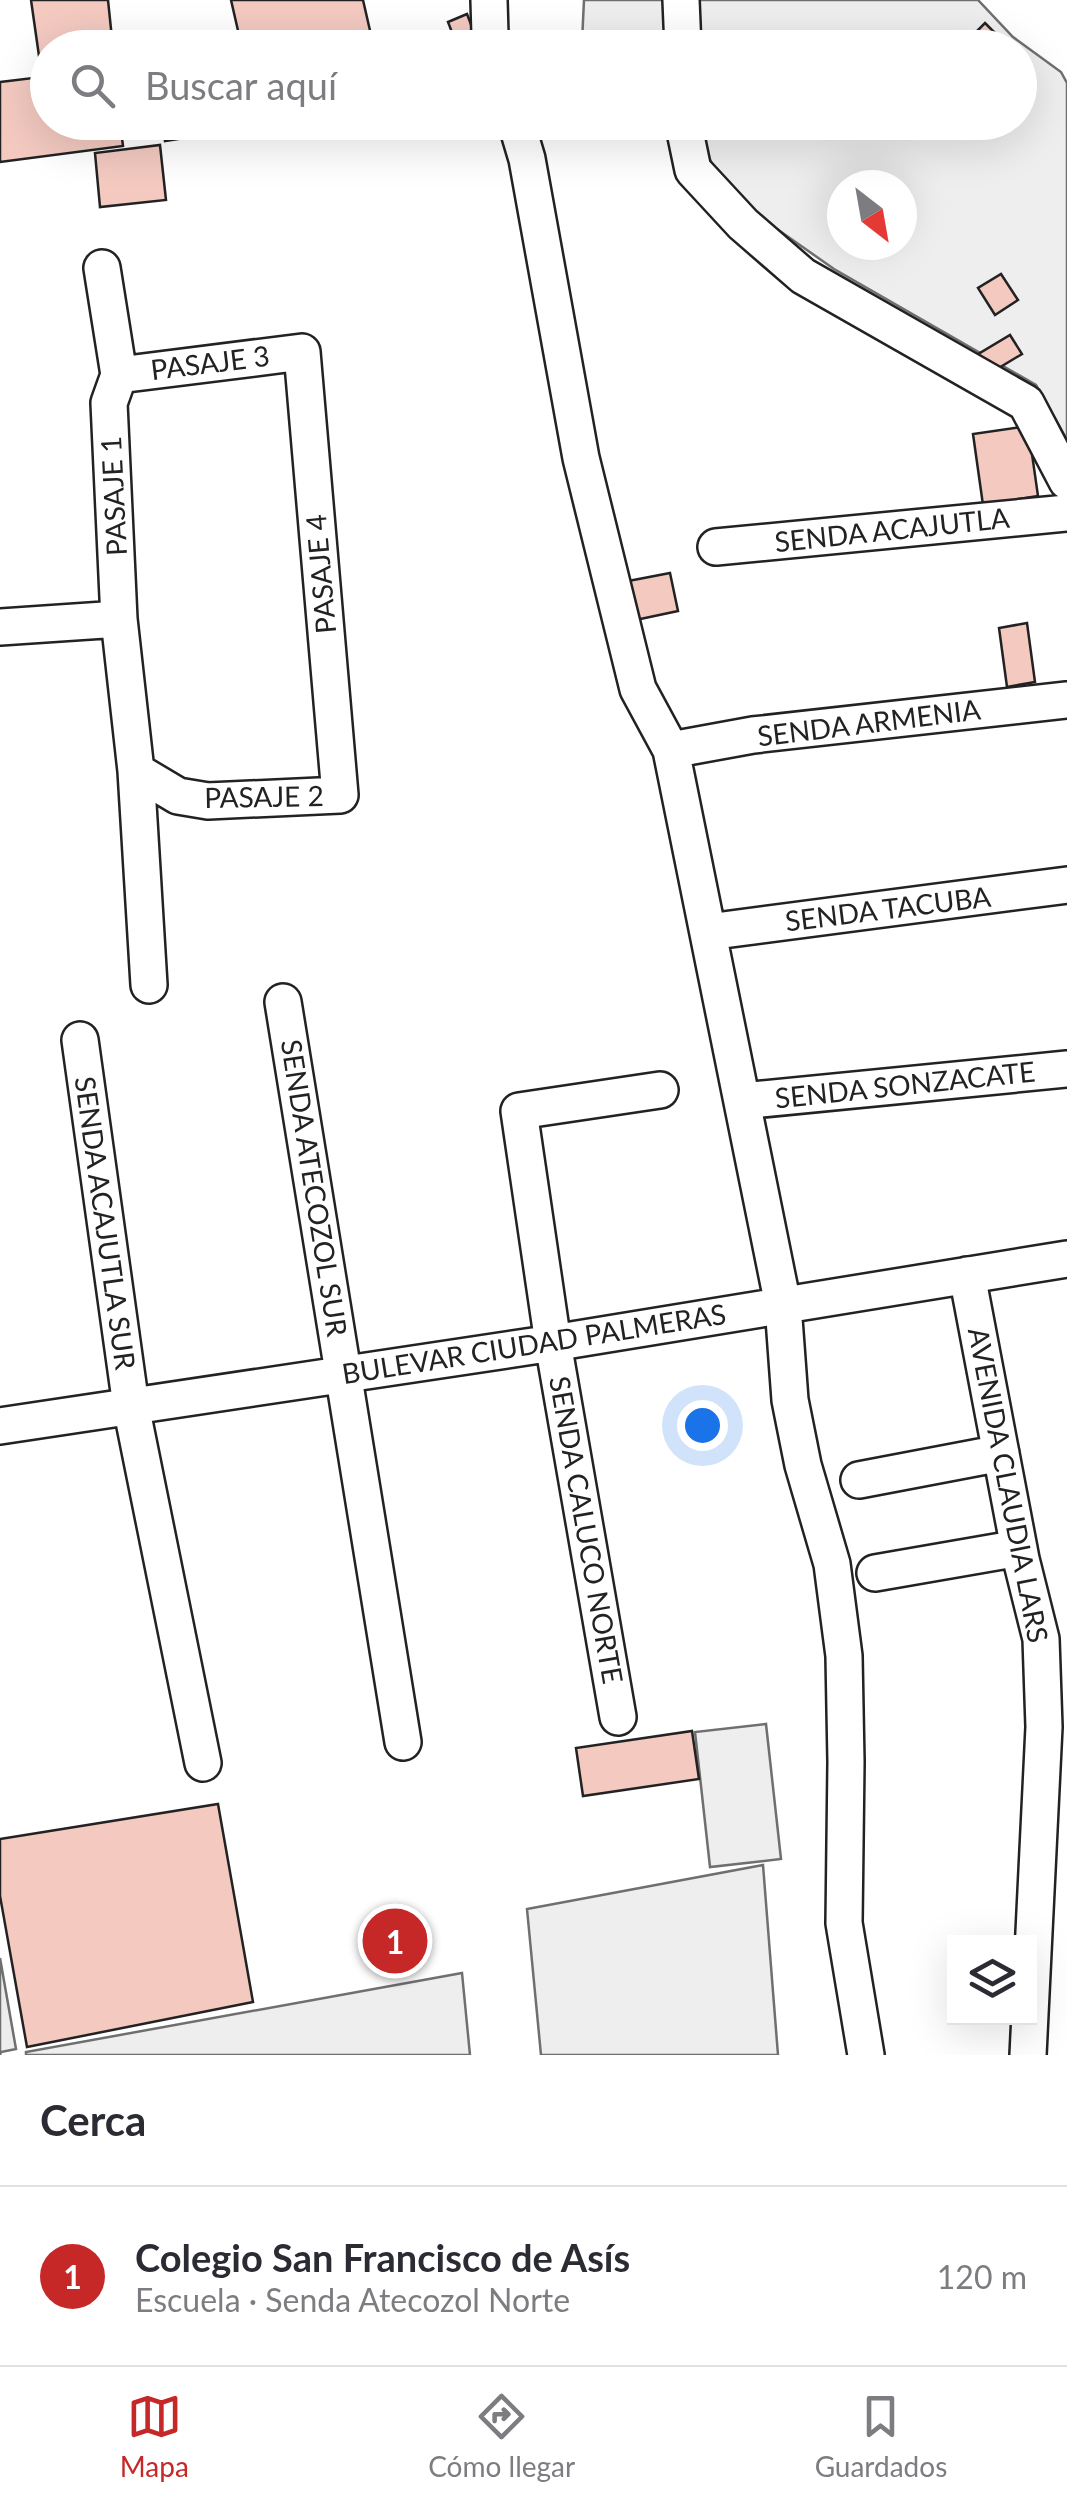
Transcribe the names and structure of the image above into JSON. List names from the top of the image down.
{
  "streets": {
    "street": [
      "PASAJE 3",
      "PASAJE 1",
      "SENDA ACAJUTLA",
      "PASAJE 4",
      "SENDA ARMENIA",
      "PASAJE 2",
      "SENDA TACUBA",
      "SENDA SONZACATE",
      "SENDA ATECOZOL SUR",
      "SENDA ACAJUTLA SUR",
      "BULEVAR CIUDAD PALMERAS",
      "AVENIDA CLAUDIA LARS",
      "SENDA CALUCO NORTE"
    ]
  },
  "crossings": [
    ["PASAJE 3", "PASAJE 1"],
    ["PASAJE 3", "PASAJE 4"],
    ["PASAJE 1", "PASAJE 2"],
    ["PASAJE 4", "PASAJE 2"],
    ["SENDA ATECOZOL SUR", "BULEVAR CIUDAD PALMERAS"],
    ["SENDA ACAJUTLA SUR", "BULEVAR CIUDAD PALMERAS"],
    ["BULEVAR CIUDAD PALMERAS", "AVENIDA CLAUDIA LARS"],
    ["BULEVAR CIUDAD PALMERAS", "SENDA CALUCO NORTE"]
  ],
  "north": "bottom right",
  "page": {
    "search": "Buscar aquí",
    "pins": "1",
    "heading": "Cerca",
    "list": [
      {
        "mark": "1",
        "name": "Colegio San Francisco de Asís",
        "note": "Escuela · Senda Atecozol Norte",
        "value": "120 m"
      }
    ],
    "nav": ["Mapa", "Cómo llegar", "Guardados"]
  }
}
